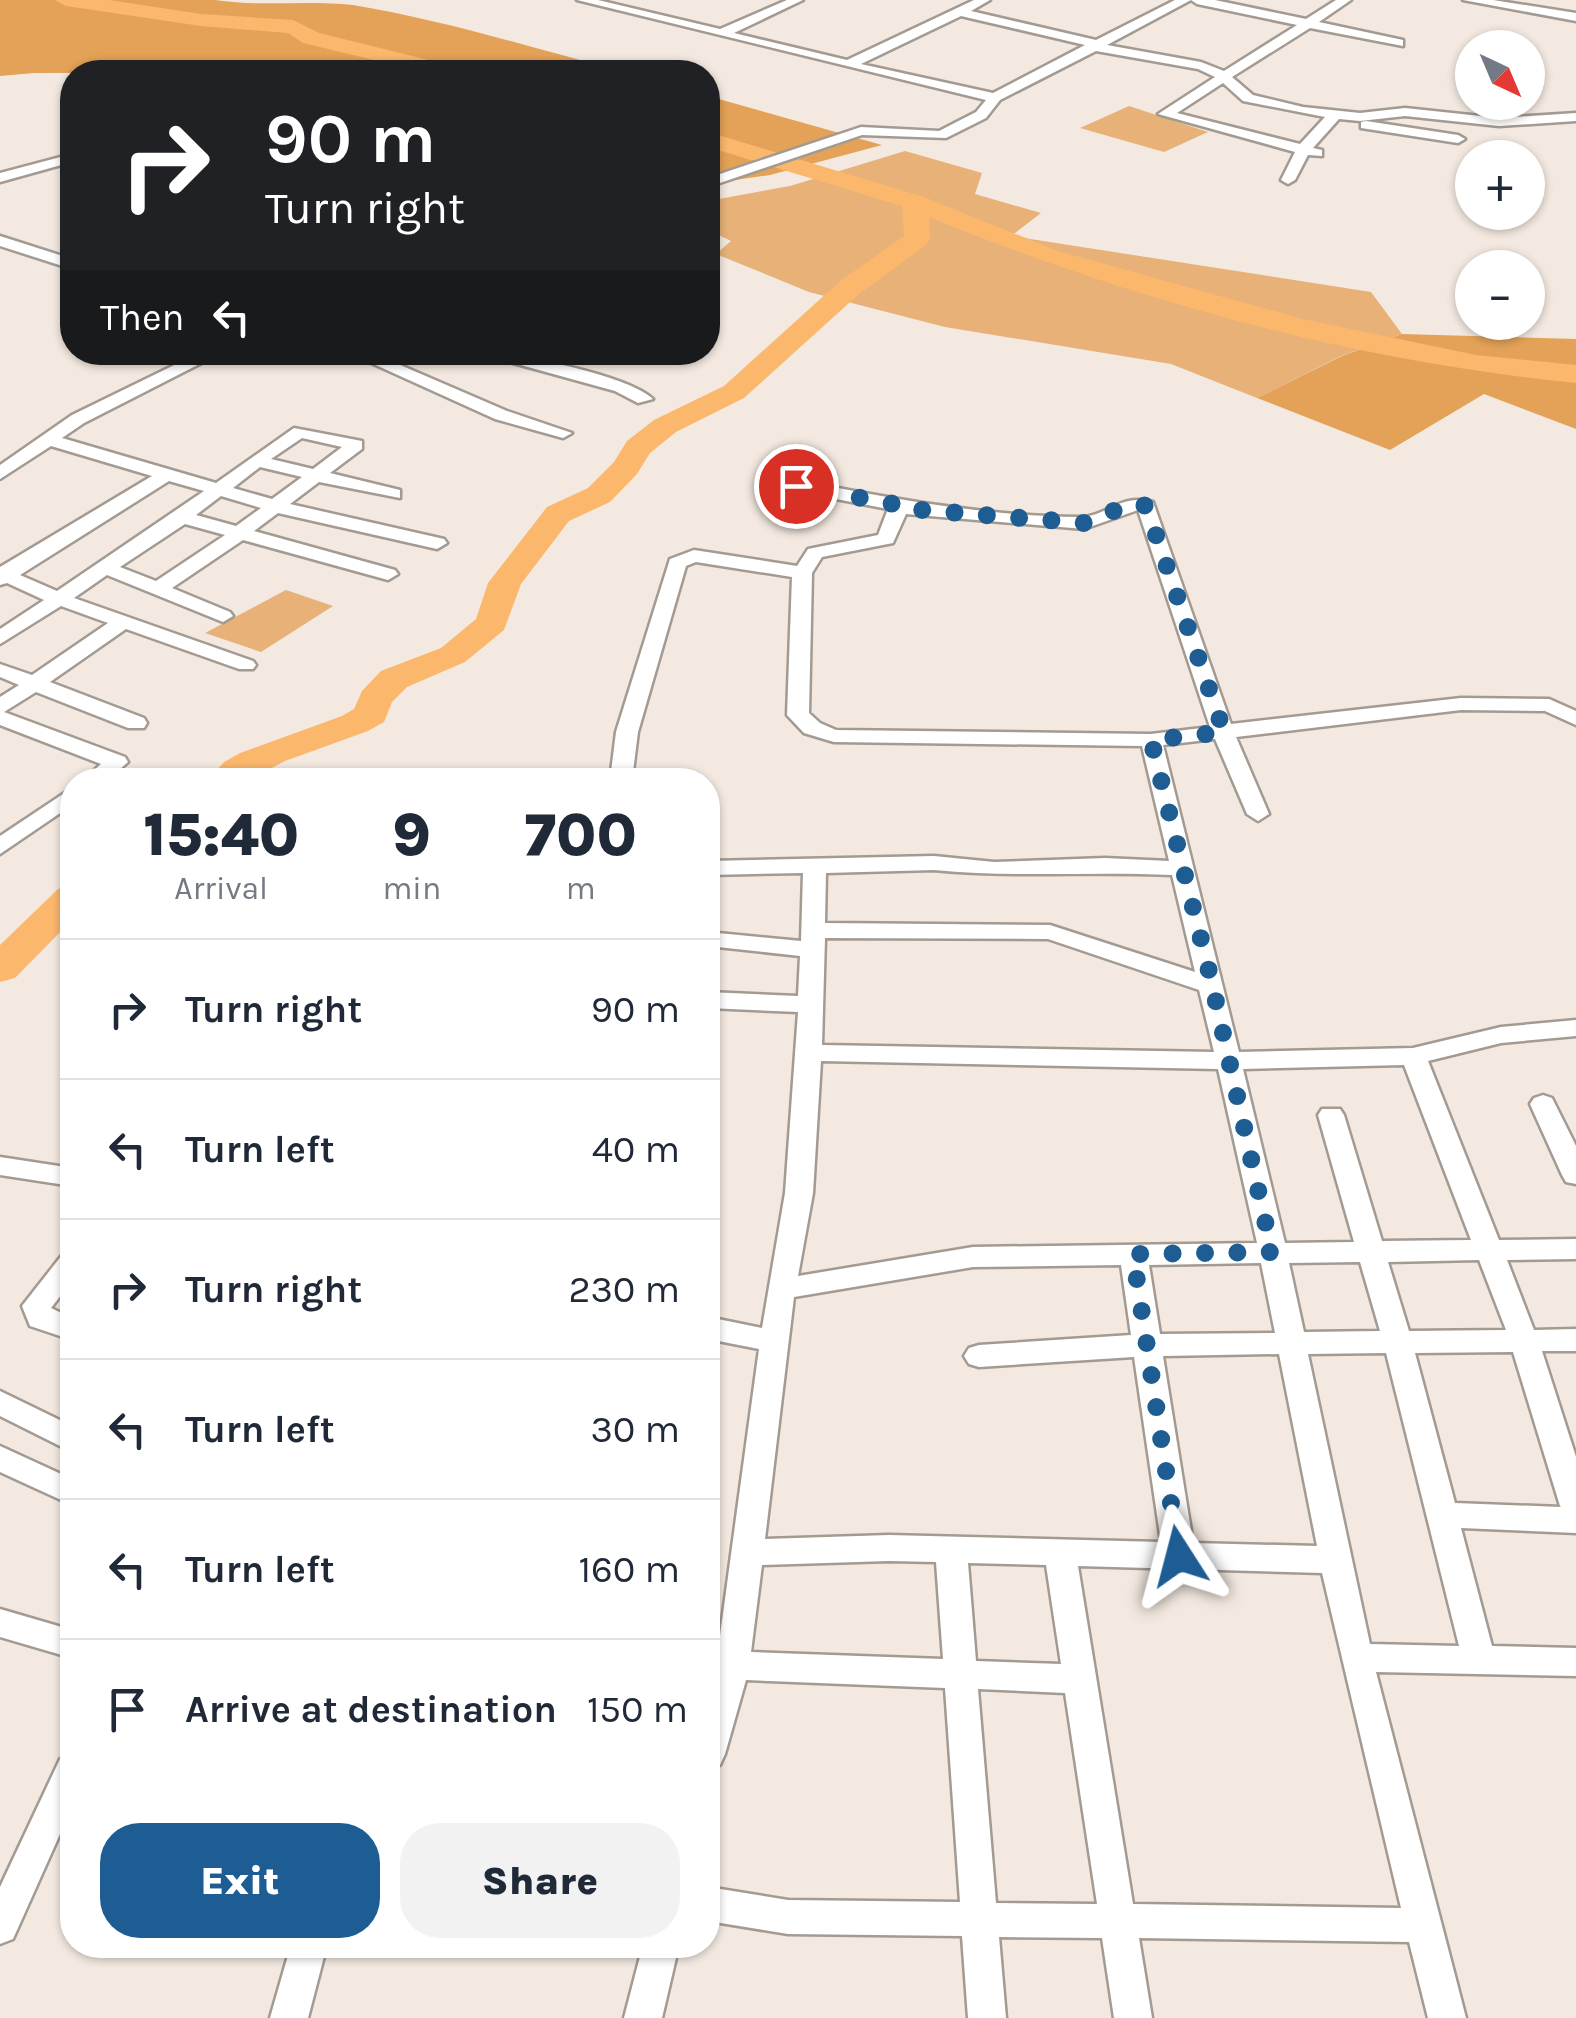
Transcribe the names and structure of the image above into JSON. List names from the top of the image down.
{
  "north": "bottom right",
  "page": {
    "map_buttons": ["+", "−"],
    "turn": ["90 m", "Turn right"],
    "then": "Then",
    "eta": [
      "15:40",
      "Arrival",
      "9",
      "min",
      "700",
      "m"
    ],
    "list": [
      {
        "name": "Turn right",
        "value": "90 m"
      },
      {
        "name": "Turn left",
        "value": "40 m"
      },
      {
        "name": "Turn right",
        "value": "230 m"
      },
      {
        "name": "Turn left",
        "value": "30 m"
      },
      {
        "name": "Turn left",
        "value": "160 m"
      },
      {
        "name": "Arrive at destination",
        "value": "150 m"
      }
    ],
    "buttons": ["Exit", "Share"]
  }
}
